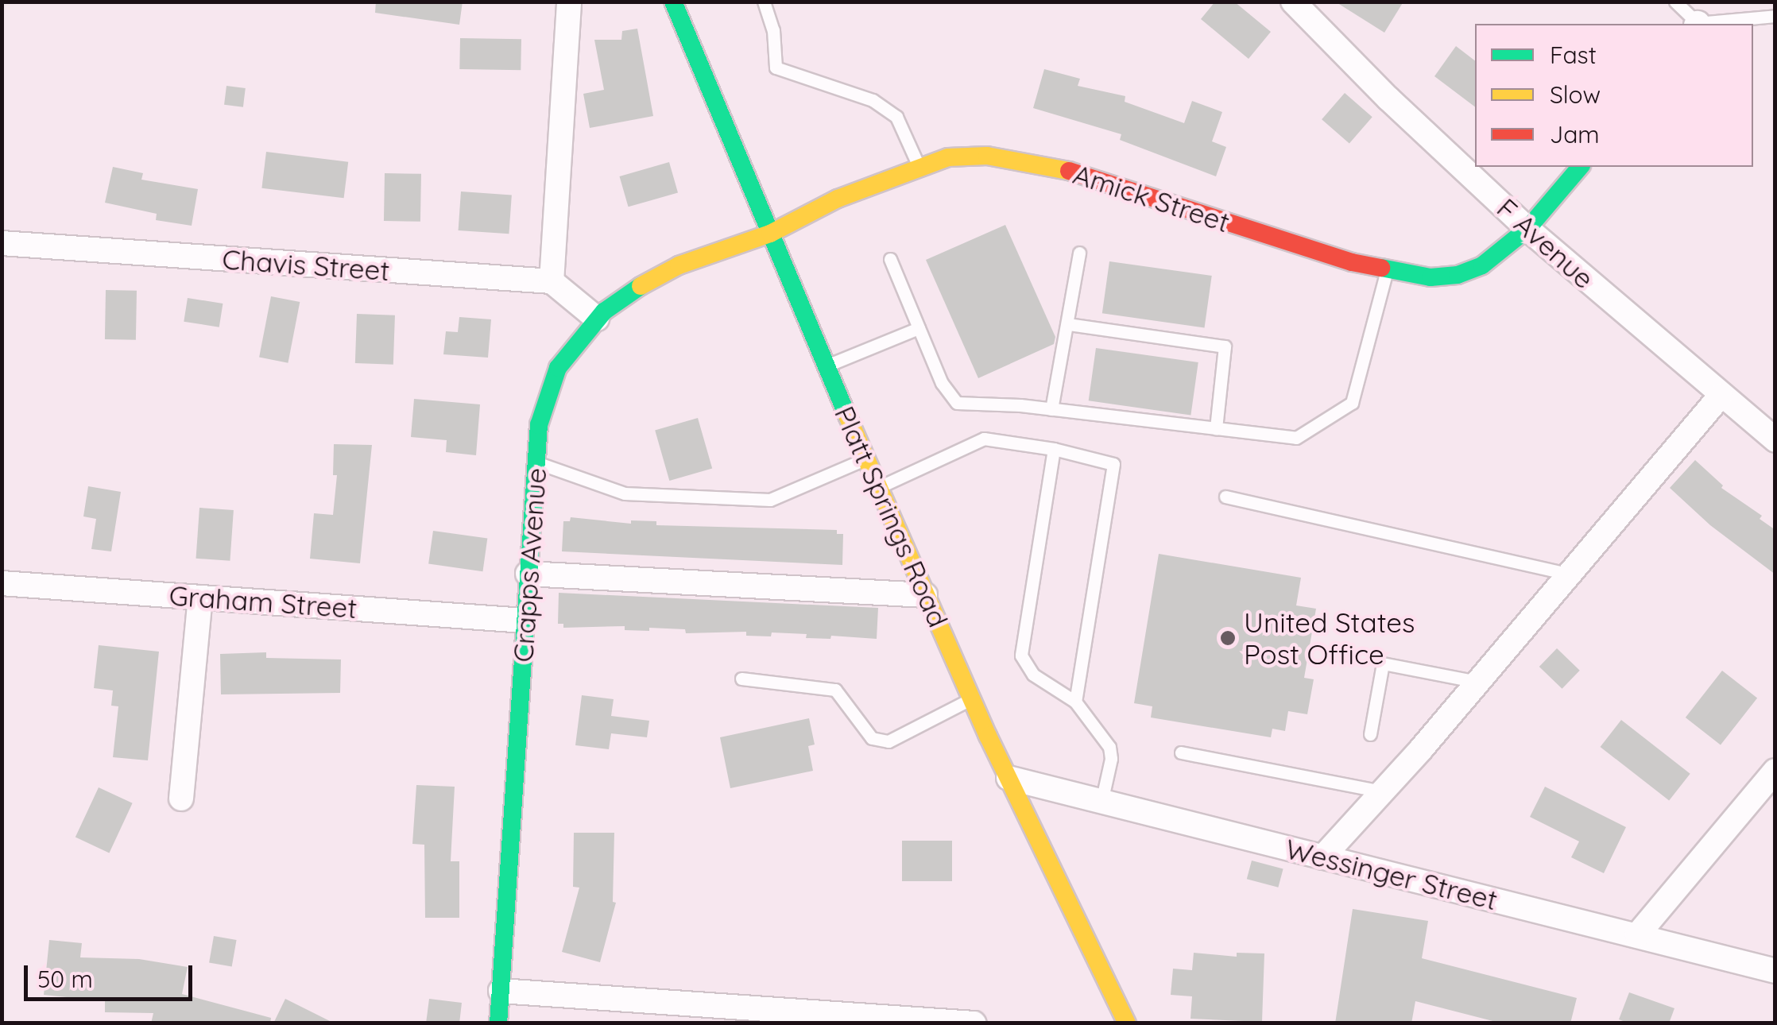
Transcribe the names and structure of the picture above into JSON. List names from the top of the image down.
{
  "streets": {
    "street": [
      "Amick Street",
      "F Avenue",
      "Chavis Street",
      "Platt Springs Road",
      "Crapps Avenue",
      "Graham Street",
      "Wessinger Street"
    ]
  },
  "crossings": [
    ["Amick Street", "F Avenue"],
    ["Amick Street", "Platt Springs Road"],
    ["Amick Street", "Crapps Avenue"],
    ["Platt Springs Road", "Crapps Avenue"],
    ["Platt Springs Road", "Wessinger Street"],
    ["Crapps Avenue", "Graham Street"]
  ],
  "places": ["United States Post Office"],
  "legend": ["Fast", "Slow", "Jam"],
  "scale_bar": "50 m"
}
